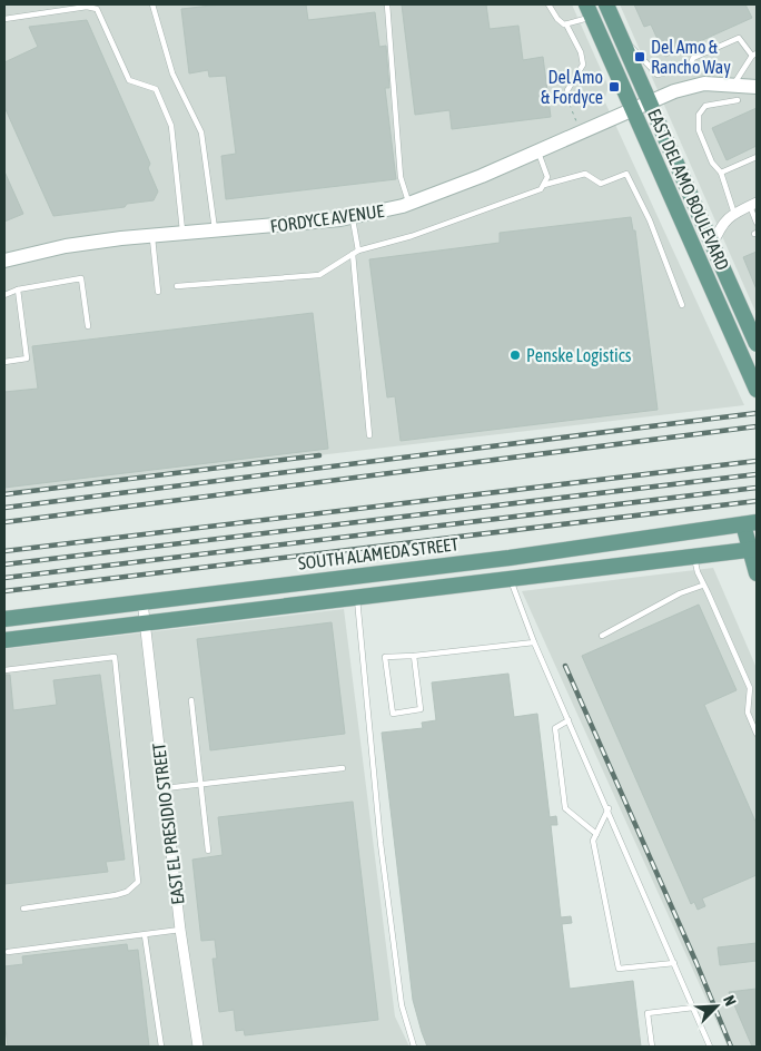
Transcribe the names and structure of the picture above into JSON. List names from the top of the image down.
{
  "streets": {
    "main road": ["EAST DEL AMO BOULEVARD", "SOUTH ALAMEDA STREET"],
    "street": ["FORDYCE AVENUE", "EAST EL PRESIDIO STREET"]
  },
  "crossings": [
    ["EAST DEL AMO BOULEVARD", "FORDYCE AVENUE"],
    ["SOUTH ALAMEDA STREET", "EAST EL PRESIDIO STREET"]
  ],
  "places": {
    "transit": ["Del Amo & Rancho Way", "Del Amo & Fordyce"],
    "other": ["Penske Logistics"]
  },
  "north": "top right"
}
